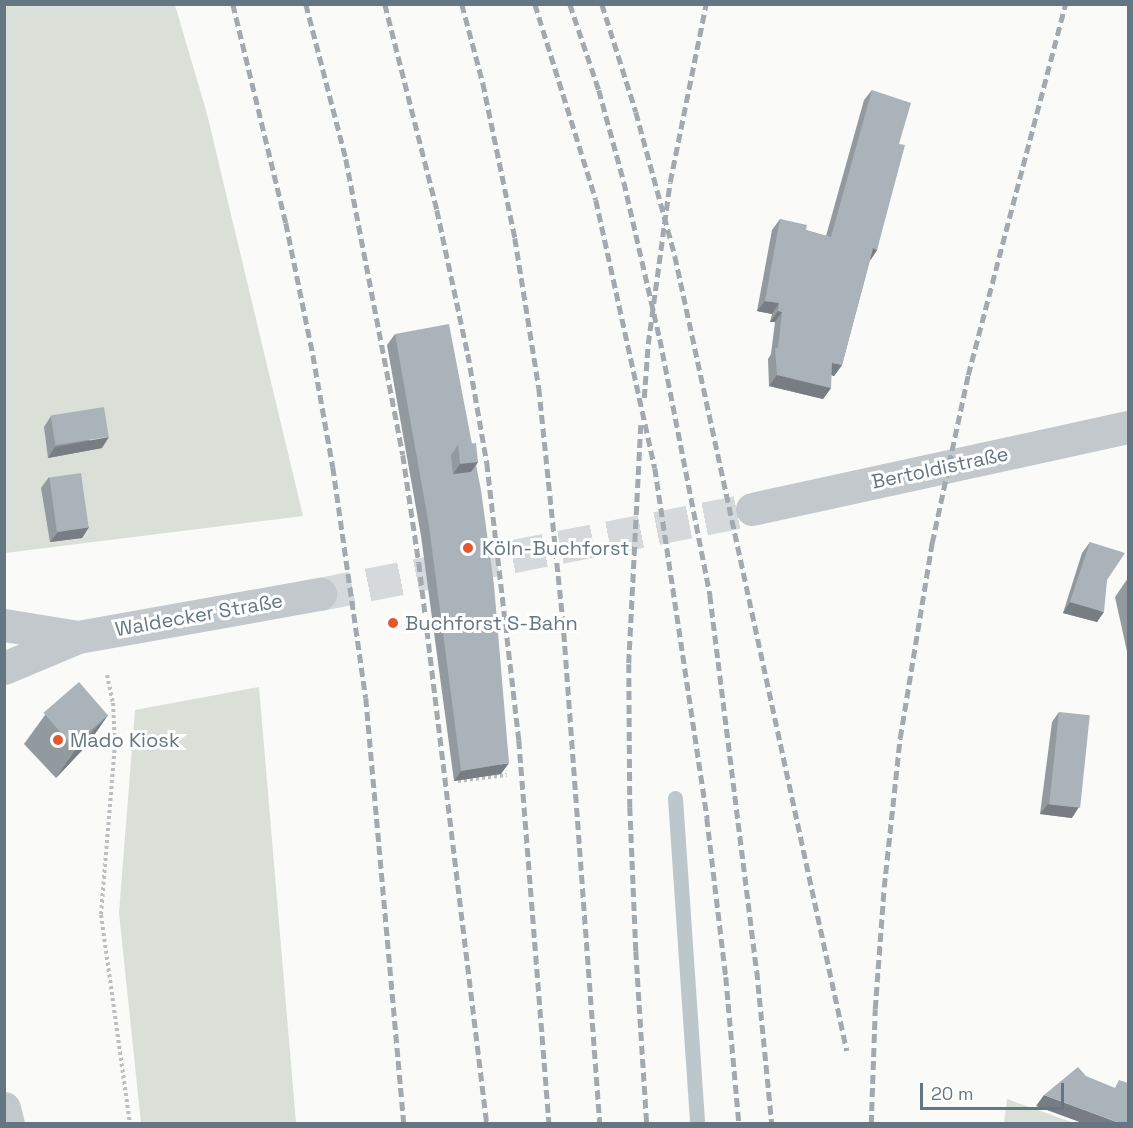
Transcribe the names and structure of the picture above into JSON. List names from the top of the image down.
{
  "streets": {
    "street": ["Bertoldistraße", "Waldecker Straße"]
  },
  "places": ["Köln-Buchforst", "Buchforst S-Bahn", "Mado Kiosk"],
  "scale_bar": "20 m"
}
